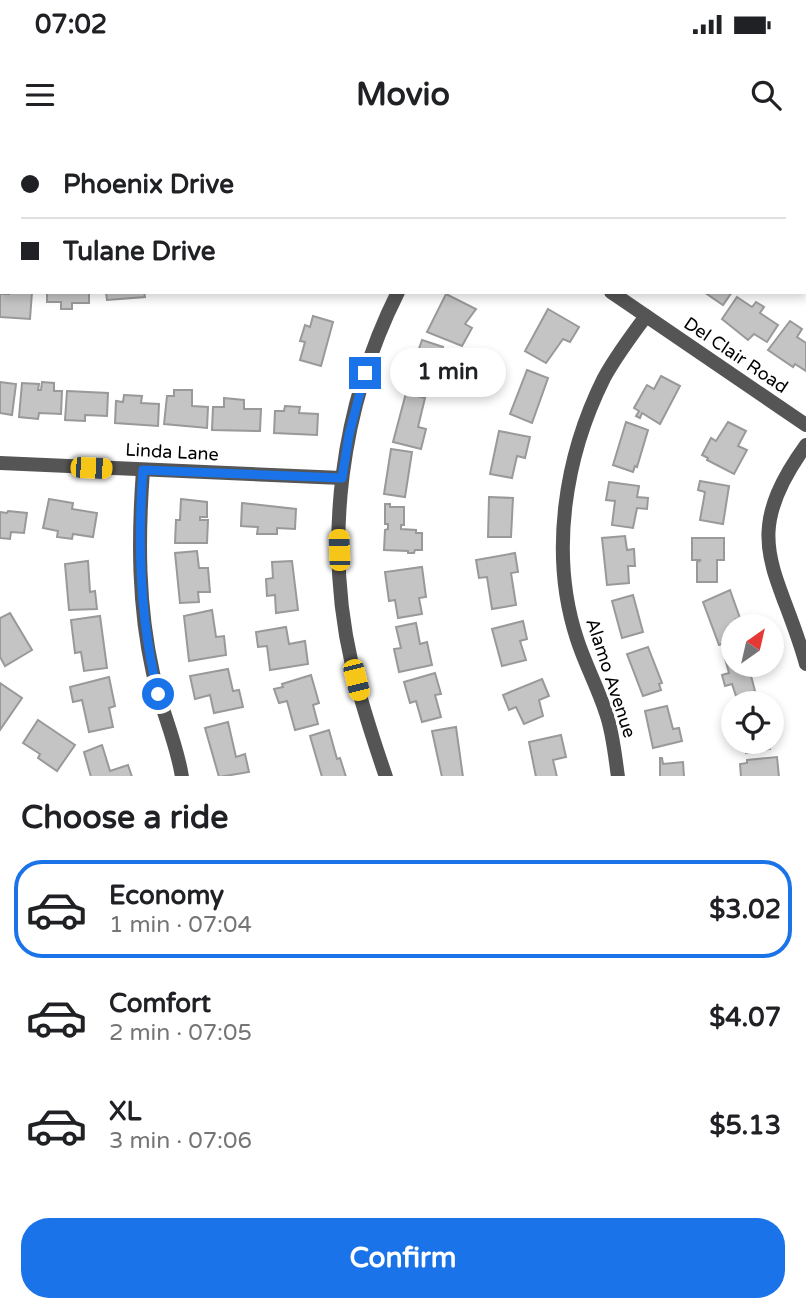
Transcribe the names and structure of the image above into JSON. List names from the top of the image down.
{
  "streets": {
    "street": ["Del Clair Road", "Linda Lane", "Alamo Avenue"]
  },
  "crossings": [
    ["Del Clair Road", "Alamo Avenue"]
  ],
  "north": "top right",
  "page": {
    "status": "07:02",
    "header": "Movio",
    "banner": ["Phoenix Drive", "Tulane Drive"],
    "bubble": "1 min",
    "heading": "Choose a ride",
    "list": [
      {
        "name": "Economy",
        "note": "1 min · 07:04",
        "value": "$3.02"
      },
      {
        "name": "Comfort",
        "note": "2 min · 07:05",
        "value": "$4.07"
      },
      {
        "name": "XL",
        "note": "3 min · 07:06",
        "value": "$5.13"
      }
    ],
    "buttons": "Confirm"
  }
}
